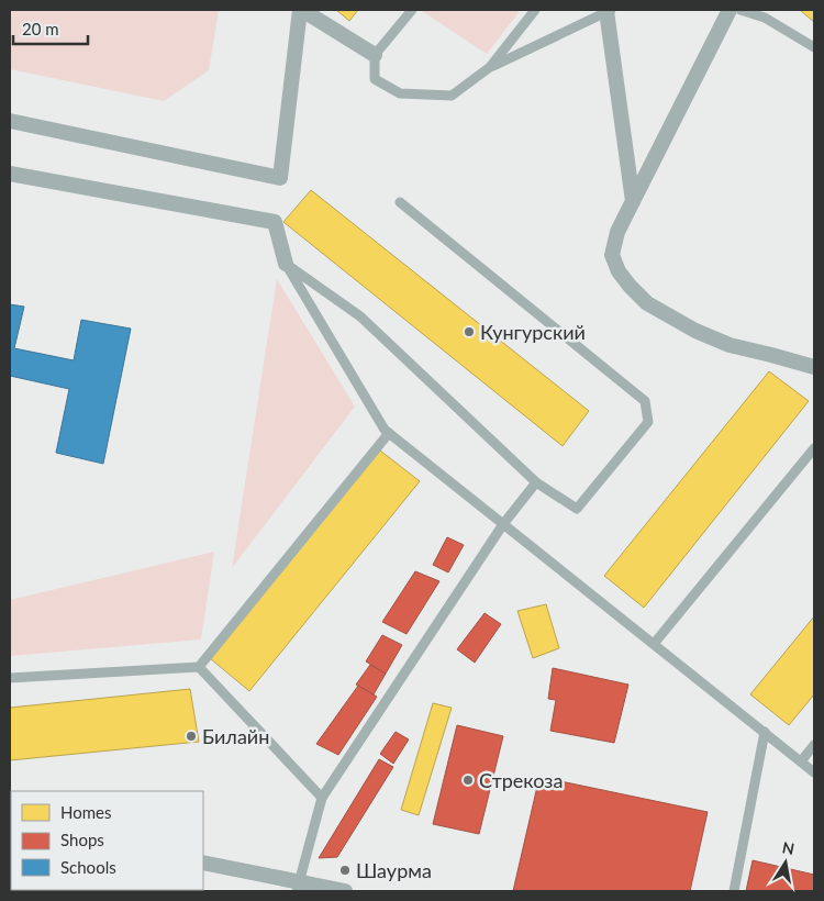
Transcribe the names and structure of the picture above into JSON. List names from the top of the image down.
{
  "places": [
    "Кунгурский",
    "Билайн",
    "Стрекоза",
    "Шаурма"
  ],
  "legend": ["Homes", "Shops", "Schools"],
  "scale_bar": "20 m",
  "north": "top"
}
